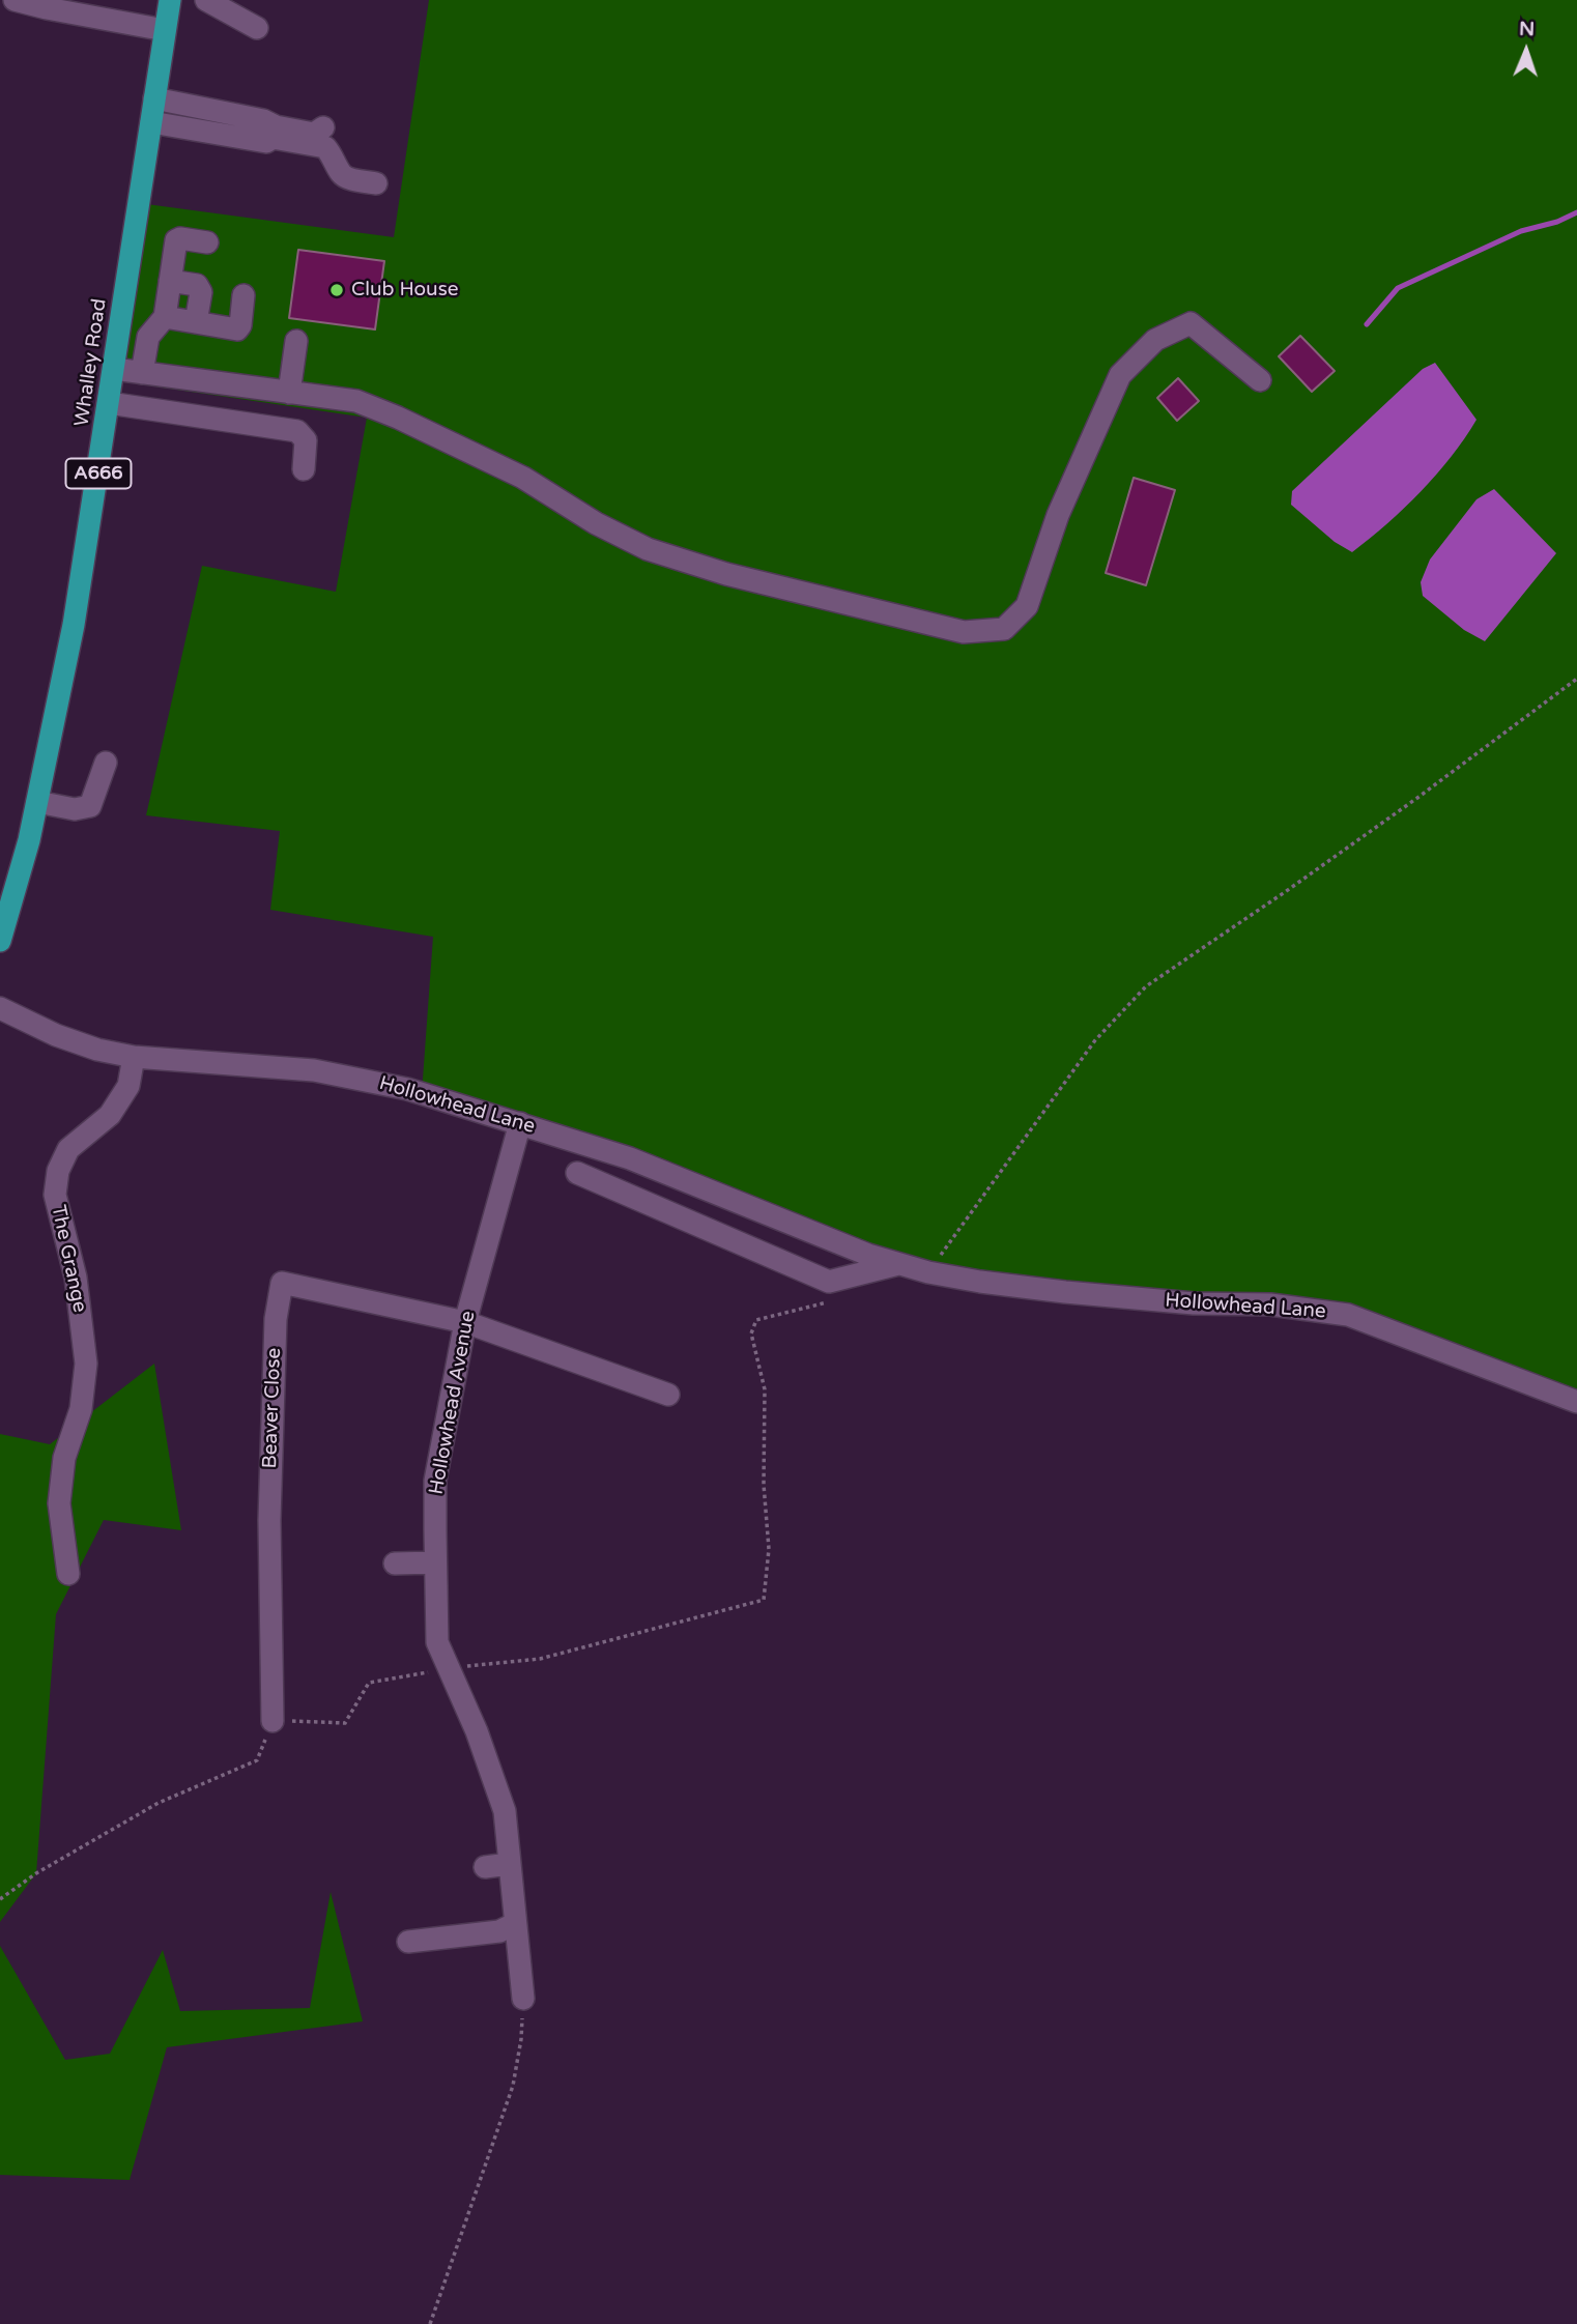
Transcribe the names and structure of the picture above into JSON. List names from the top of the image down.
{
  "streets": {
    "highway": ["Whalley Road", "A666"],
    "street": [
      "Hollowhead Lane",
      "The Grange",
      "Hollowhead Avenue",
      "Beaver Close"
    ]
  },
  "crossings": [
    ["Hollowhead Lane", "The Grange"],
    ["Hollowhead Lane", "Hollowhead Avenue"],
    ["Hollowhead Avenue", "Beaver Close"]
  ],
  "places": ["Club House"],
  "north": "top"
}
